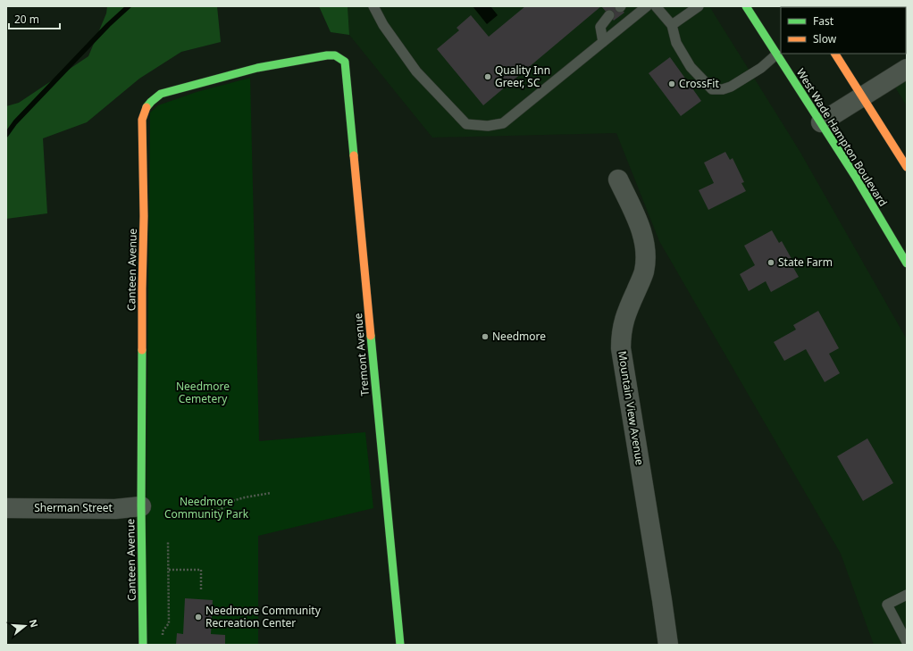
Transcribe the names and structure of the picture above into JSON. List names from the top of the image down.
{
  "streets": {
    "street": [
      "West Wade Hampton Boulevard",
      "Canteen Avenue",
      "Tremont Avenue",
      "Mountain View Avenue",
      "Sherman Street"
    ]
  },
  "crossings": [
    ["Canteen Avenue", "Tremont Avenue"],
    ["Canteen Avenue", "Sherman Street"]
  ],
  "parks": ["Needmore Cemetery", "Needmore Community Park"],
  "places": [
    "Quality Inn Greer, SC",
    "CrossFit",
    "State Farm",
    "Needmore",
    "Needmore Community Recreation Center"
  ],
  "legend": ["Fast", "Slow"],
  "scale_bar": "20 m",
  "north": "right"
}
